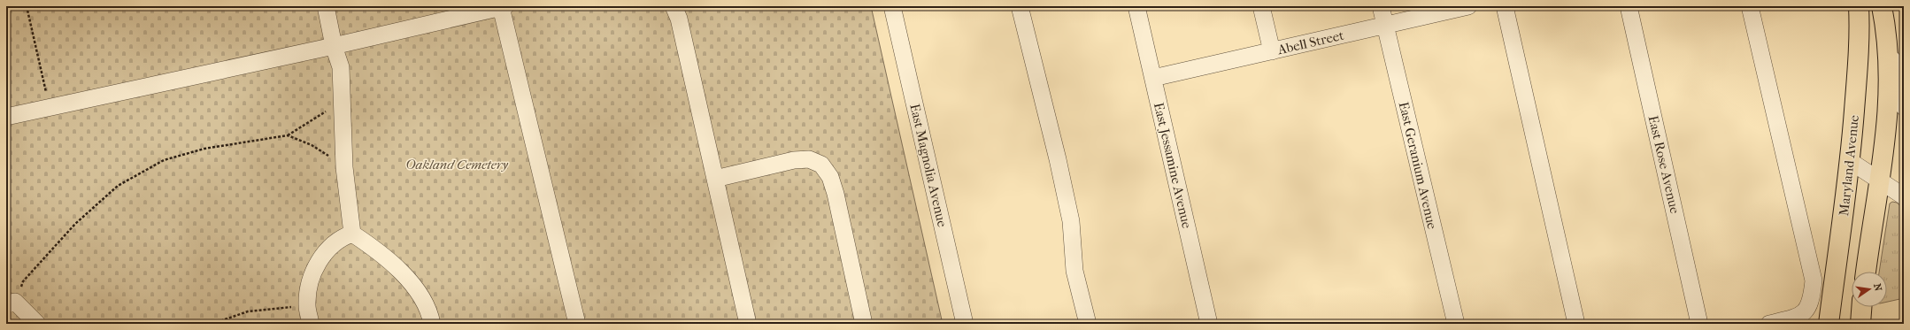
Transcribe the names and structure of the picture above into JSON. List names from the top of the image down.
{
  "streets": {
    "main road": ["Maryland Avenue"],
    "street": [
      "Abell Street",
      "East Rose Avenue",
      "East Magnolia Avenue",
      "East Jessamine Avenue",
      "East Geranium Avenue"
    ]
  },
  "crossings": [
    ["Abell Street", "East Jessamine Avenue"],
    ["Abell Street", "East Geranium Avenue"]
  ],
  "parks": ["Oakland Cemetery"],
  "north": "right"
}
